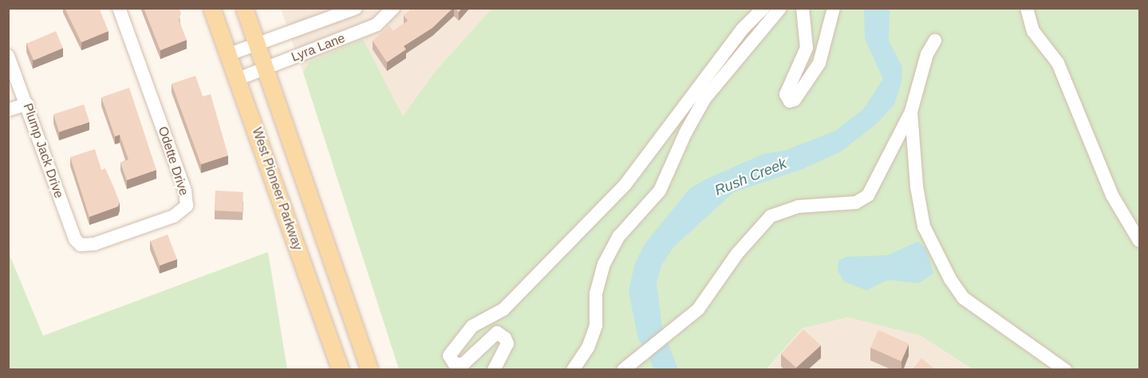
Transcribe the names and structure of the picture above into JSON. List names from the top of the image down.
{
  "streets": {
    "main road": ["West Pioneer Parkway"],
    "street": ["Lyra Lane", "Plump Jack Drive", "Odette Drive"]
  },
  "crossings": [
    ["Lyra Lane", "West Pioneer Parkway"],
    ["Plump Jack Drive", "Odette Drive"]
  ],
  "water": ["Rush Creek"]
}
